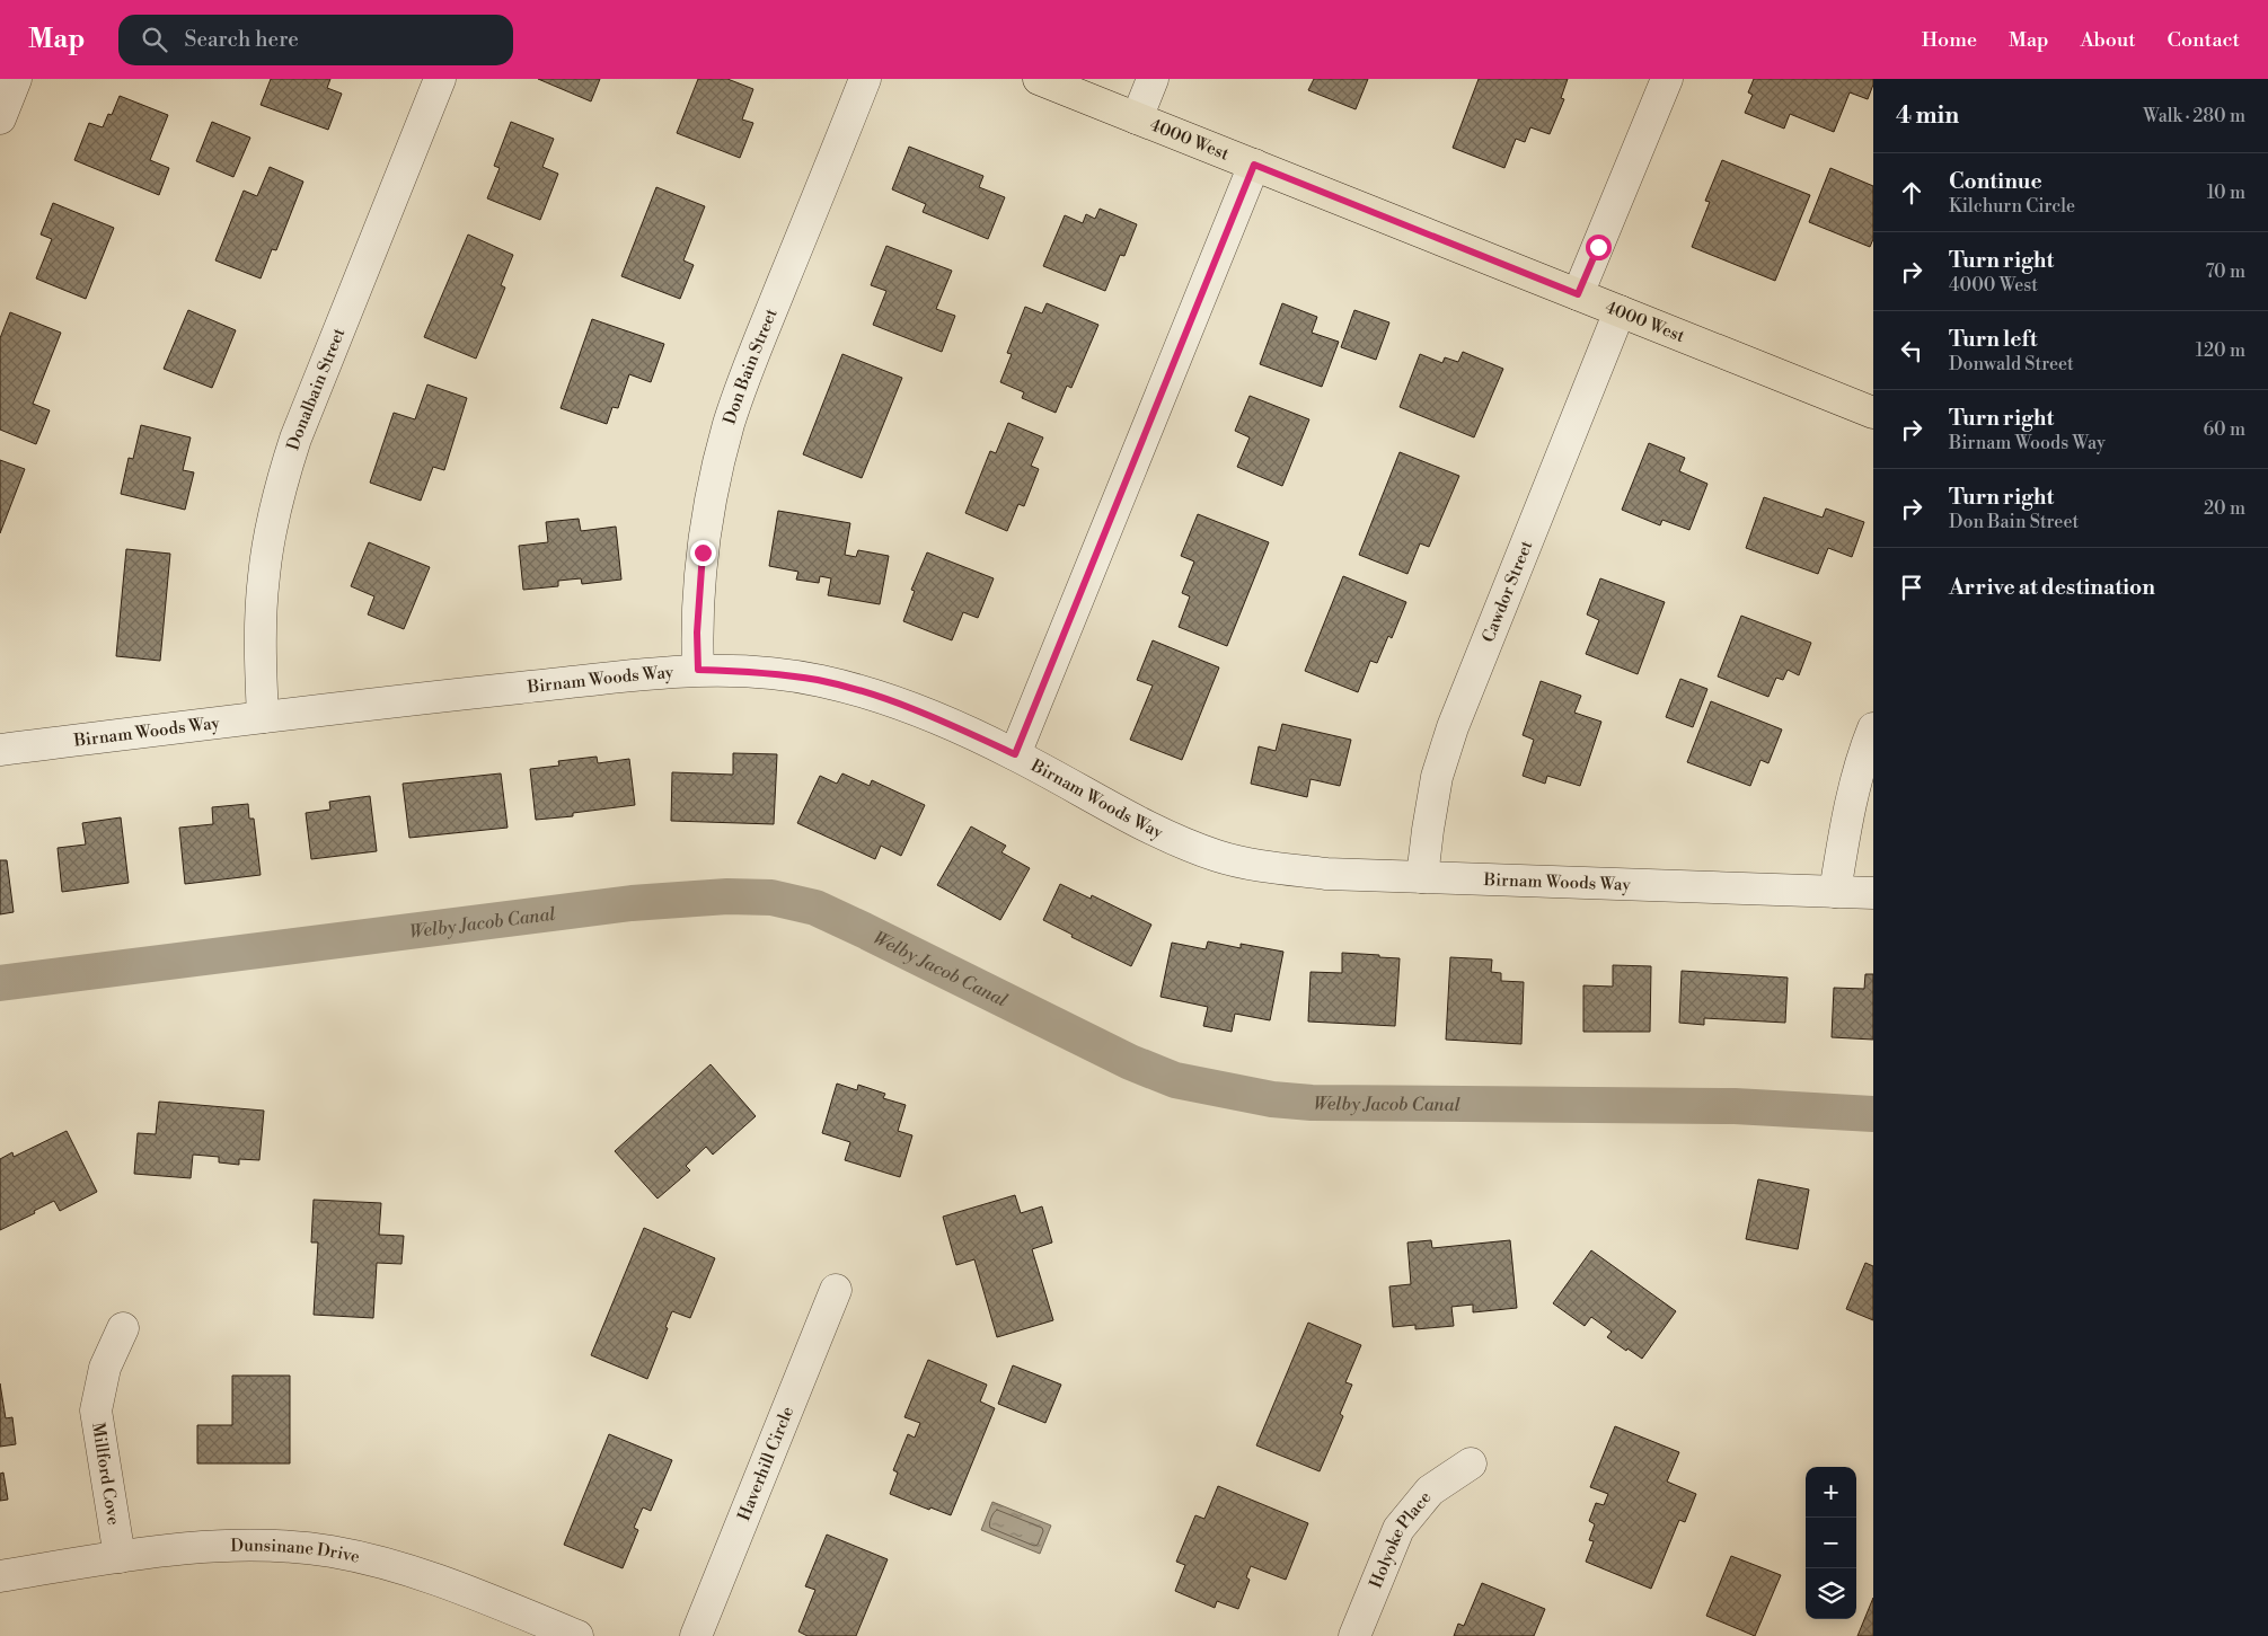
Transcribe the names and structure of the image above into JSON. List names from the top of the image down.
{
  "streets": {
    "main road": ["4000 West"],
    "street": [
      "Don Bain Street",
      "Donalbain Street",
      "Cawdor Street",
      "Birnam Woods Way",
      "Haverhill Circle",
      "Millford Cove",
      "Holyoke Place",
      "Dunsinane Drive"
    ]
  },
  "crossings": [
    ["4000 West", "Cawdor Street"],
    ["Don Bain Street", "Birnam Woods Way"],
    ["Donalbain Street", "Birnam Woods Way"],
    ["Cawdor Street", "Birnam Woods Way"],
    ["Millford Cove", "Dunsinane Drive"]
  ],
  "water": ["Welby Jacob Canal"],
  "page": {
    "header": "Map",
    "search": "Search here",
    "nav": [
      "Home",
      "Map",
      "About",
      "Contact"
    ],
    "heading": ["4 min", "Walk · 280 m"],
    "list": [
      ["Continue", "Kilchurn Circle", "10 m"],
      ["Turn right", "4000 West", "70 m"],
      ["Turn left", "Donwald Street", "120 m"],
      ["Turn right", "Birnam Woods Way", "60 m"],
      ["Turn right", "Don Bain Street", "20 m"],
      "Arrive at destination"
    ],
    "map_buttons": ["+", "−"]
  }
}
